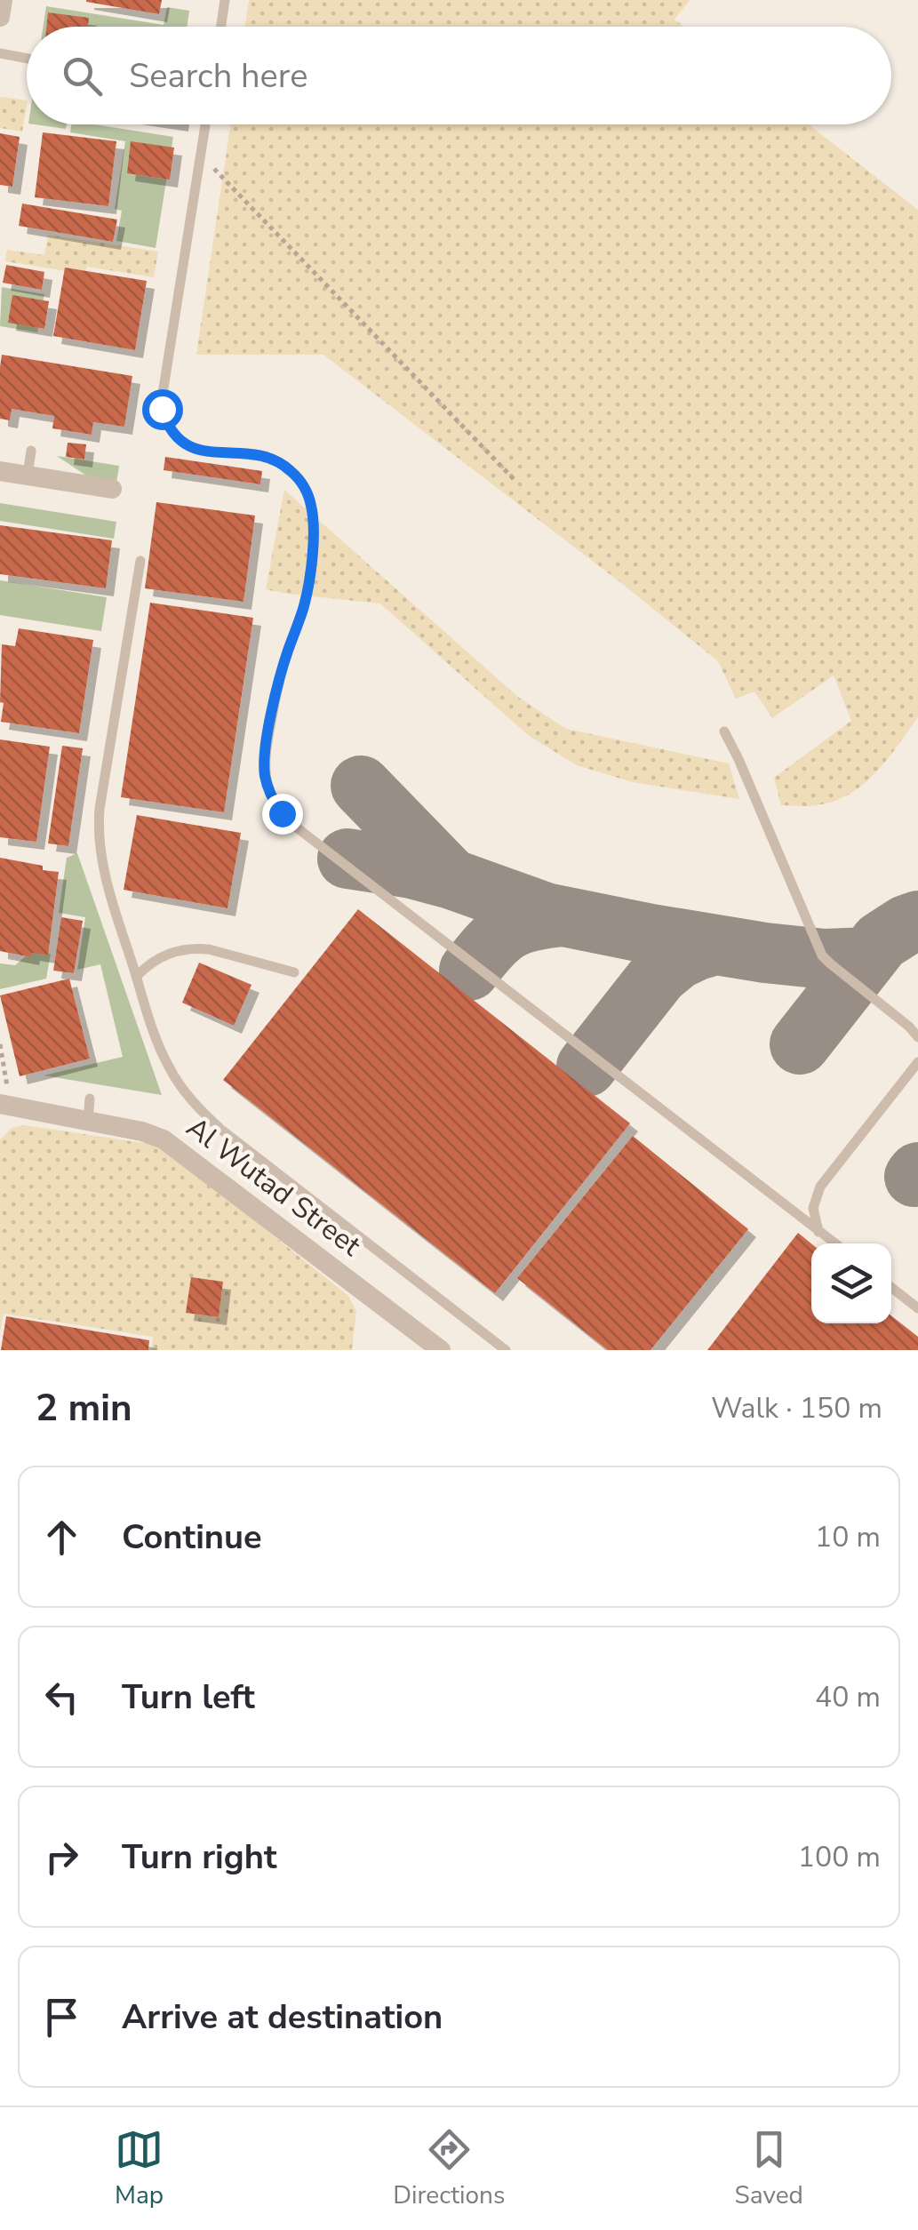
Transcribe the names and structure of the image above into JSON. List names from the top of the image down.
{
  "streets": {
    "street": ["Al Wutad Street"]
  },
  "page": {
    "search": "Search here",
    "heading": ["2 min", "Walk · 150 m"],
    "list": [
      ["Continue", "10 m"],
      ["Turn left", "40 m"],
      ["Turn right", "100 m"],
      "Arrive at destination"
    ],
    "nav": ["Map", "Directions", "Saved"]
  }
}
